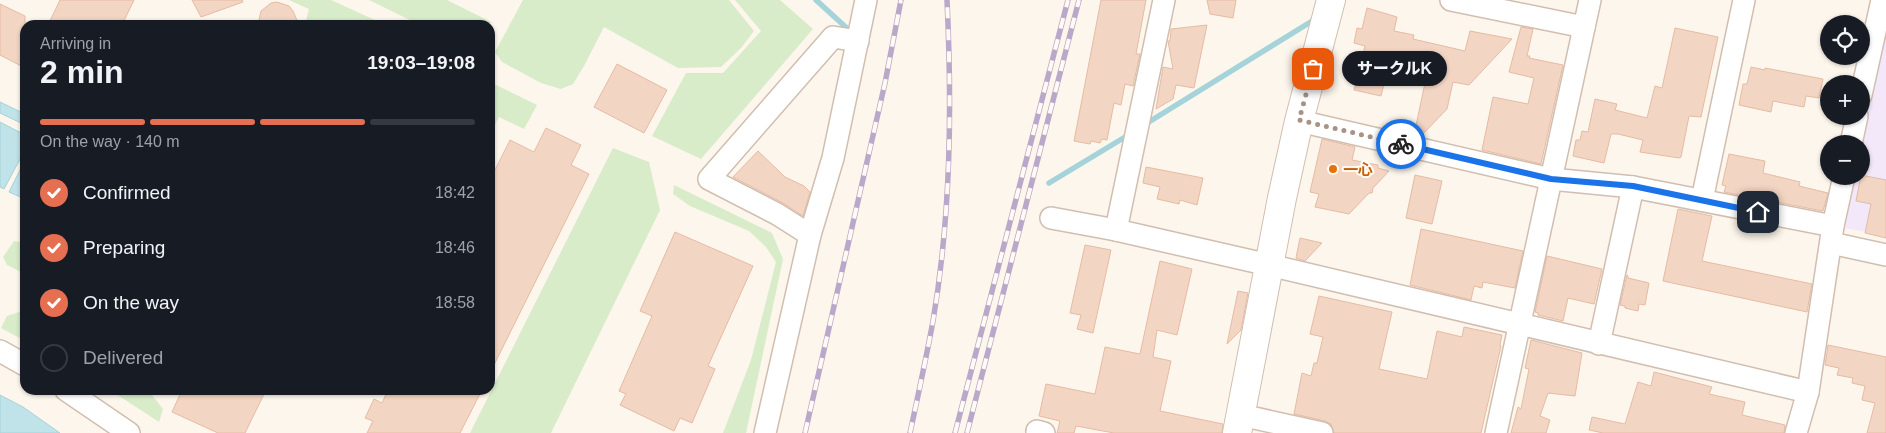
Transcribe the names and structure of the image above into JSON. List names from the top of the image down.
{
  "places": ["サークルK", "一心"],
  "page": {
    "map_buttons": ["+", "−"],
    "heading": ["2 min", "Arriving in", "19:03–19:08"],
    "bubble": "サークルK",
    "bar": "On the way · 140 m",
    "list": [
      ["Confirmed", "18:42"],
      ["Preparing", "18:46"],
      ["On the way", "18:58"],
      "Delivered"
    ]
  }
}
